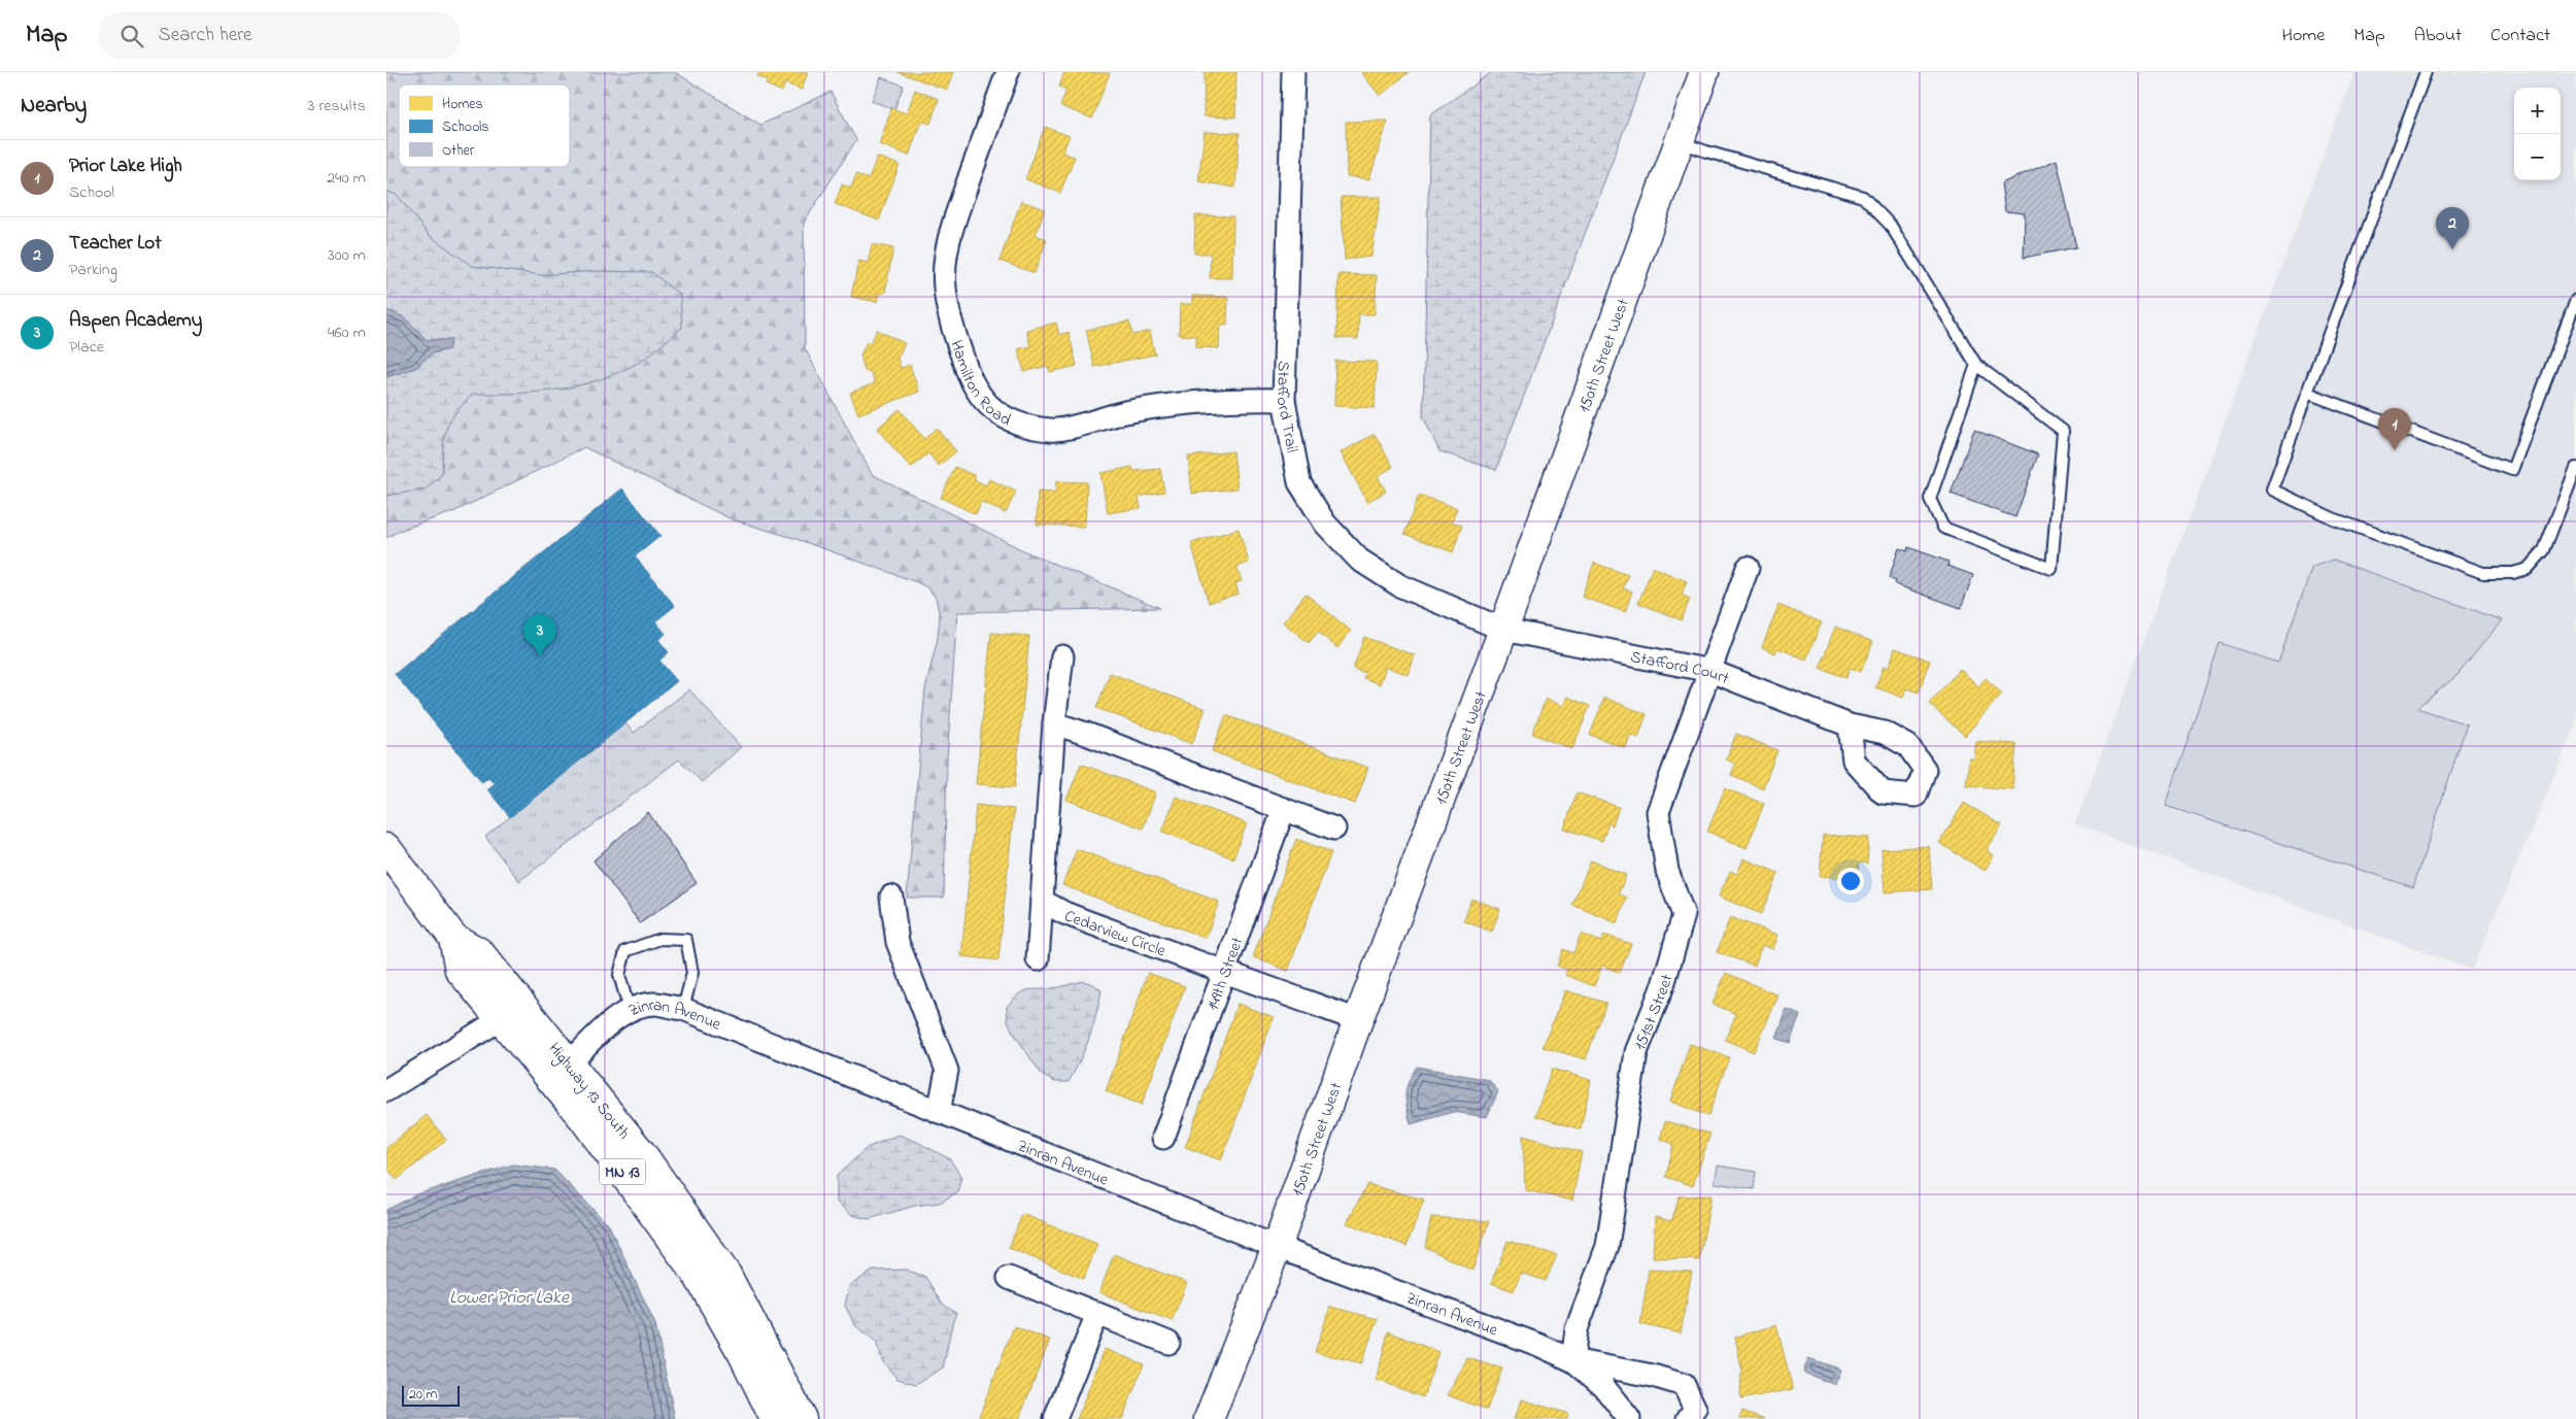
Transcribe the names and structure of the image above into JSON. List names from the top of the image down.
{
  "streets": {
    "street": [
      "150th Street West",
      "Hamilton Road",
      "Stafford Trail",
      "Stafford Court",
      "Cedarview Circle",
      "149th Street",
      "151st Street",
      "Zinran Avenue",
      "Highway 13 South",
      "MN 13"
    ]
  },
  "crossings": [
    ["150th Street West", "Stafford Trail"],
    ["150th Street West", "Stafford Court"],
    ["150th Street West", "Cedarview Circle"],
    ["150th Street West", "Zinran Avenue"],
    ["Hamilton Road", "Stafford Trail"],
    ["Stafford Trail", "Stafford Court"],
    ["Stafford Court", "151st Street"],
    ["Cedarview Circle", "149th Street"],
    ["151st Street", "Zinran Avenue"],
    ["Zinran Avenue", "Highway 13 South"]
  ],
  "water": ["Lower Prior Lake"],
  "legend": ["Homes", "Schools", "Other"],
  "scale_bar": "20 m",
  "page": {
    "header": "Map",
    "search": "Search here",
    "nav": [
      "Home",
      "Map",
      "About",
      "Contact"
    ],
    "heading": ["Nearby", "3 results"],
    "map_buttons": ["+", "−"],
    "list": [
      {
        "mark": "1",
        "name": "Prior Lake High",
        "note": "School",
        "value": "240 m"
      },
      {
        "mark": "2",
        "name": "Teacher Lot",
        "note": "Parking",
        "value": "300 m"
      },
      {
        "mark": "3",
        "name": "Aspen Academy",
        "note": "Place",
        "value": "460 m"
      }
    ],
    "pins": ["2", "1", "3"],
    "scale": "20 m"
  }
}
